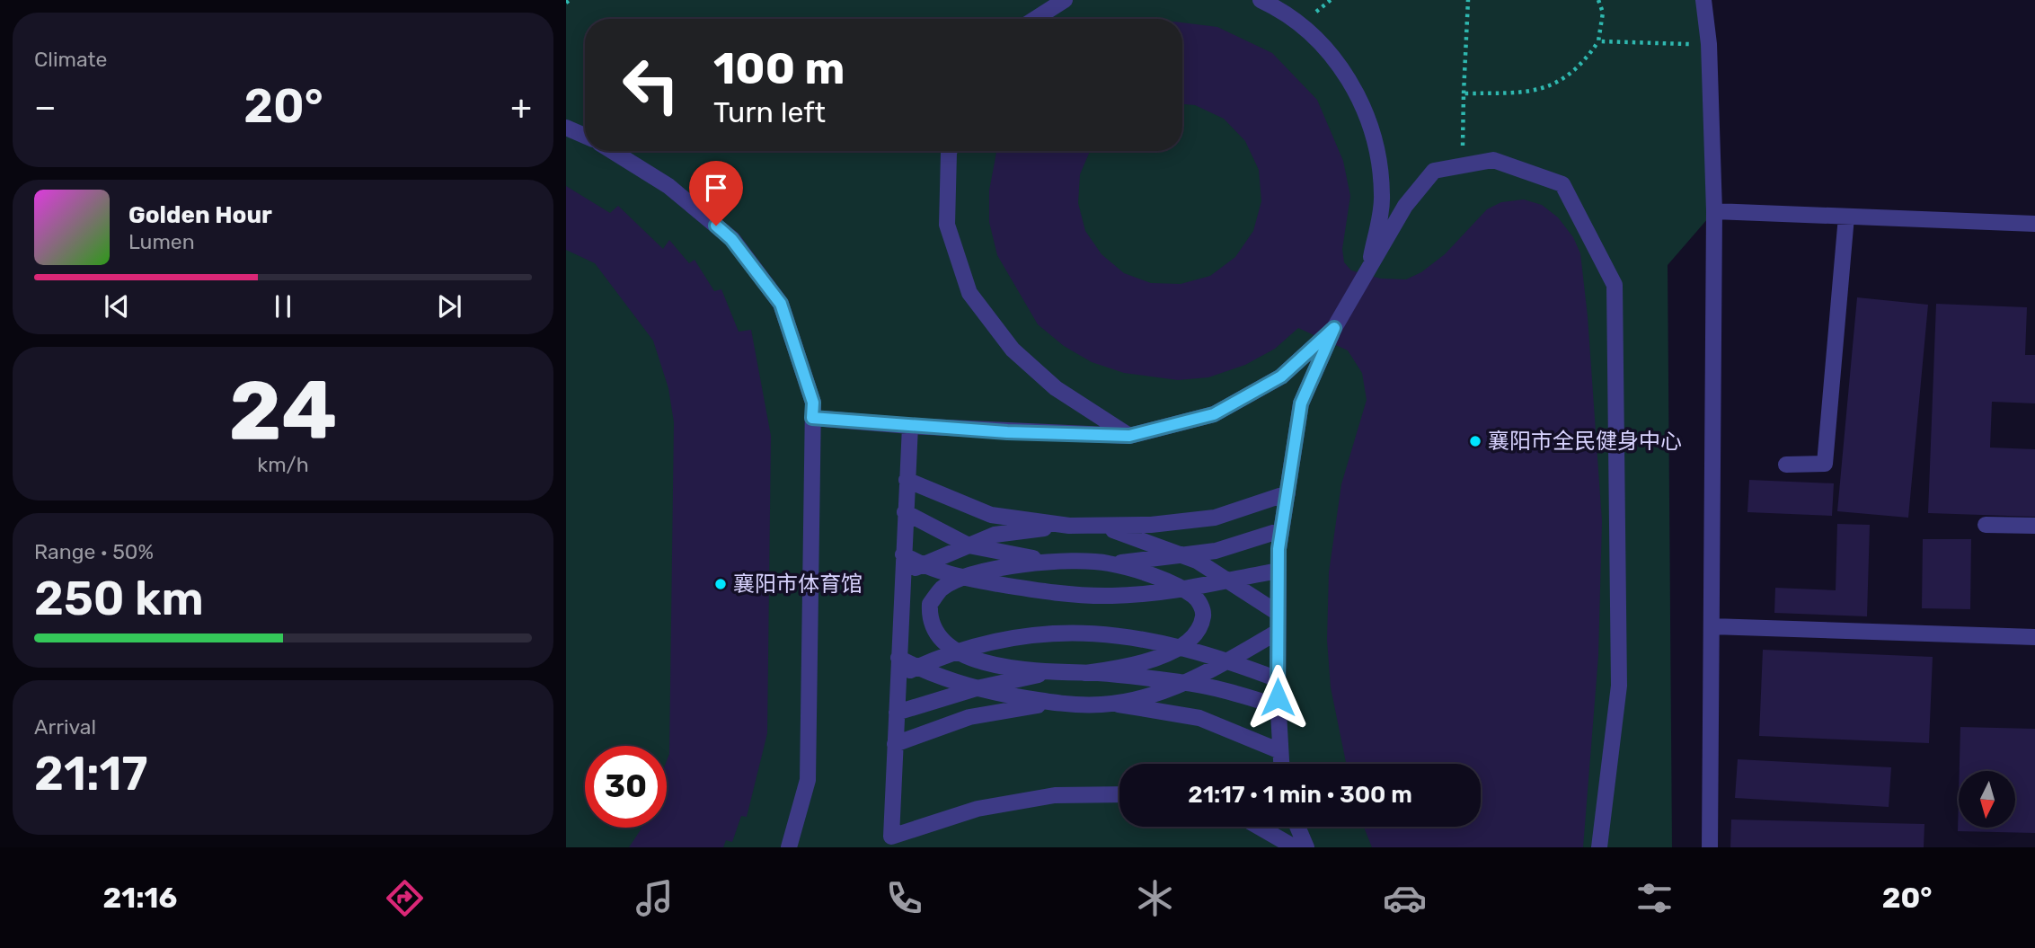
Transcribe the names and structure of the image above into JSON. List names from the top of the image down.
{
  "places": ["襄阳市全民健身中心", "襄阳市体育馆"],
  "north": "bottom",
  "page": {
    "tile": [
      "Climate",
      ["24", "km/h"],
      ["Range · 50%", "250 km"],
      ["Arrival", "21:17"]
    ],
    "turn": ["100 m", "Turn left"],
    "heat": ["−", "20°", "+"],
    "song": ["Golden Hour", "Lumen"],
    "limit": "30",
    "trip": "21:17 · 1 min · 300 m",
    "tabs": ["21:16", "20°"]
  }
}
